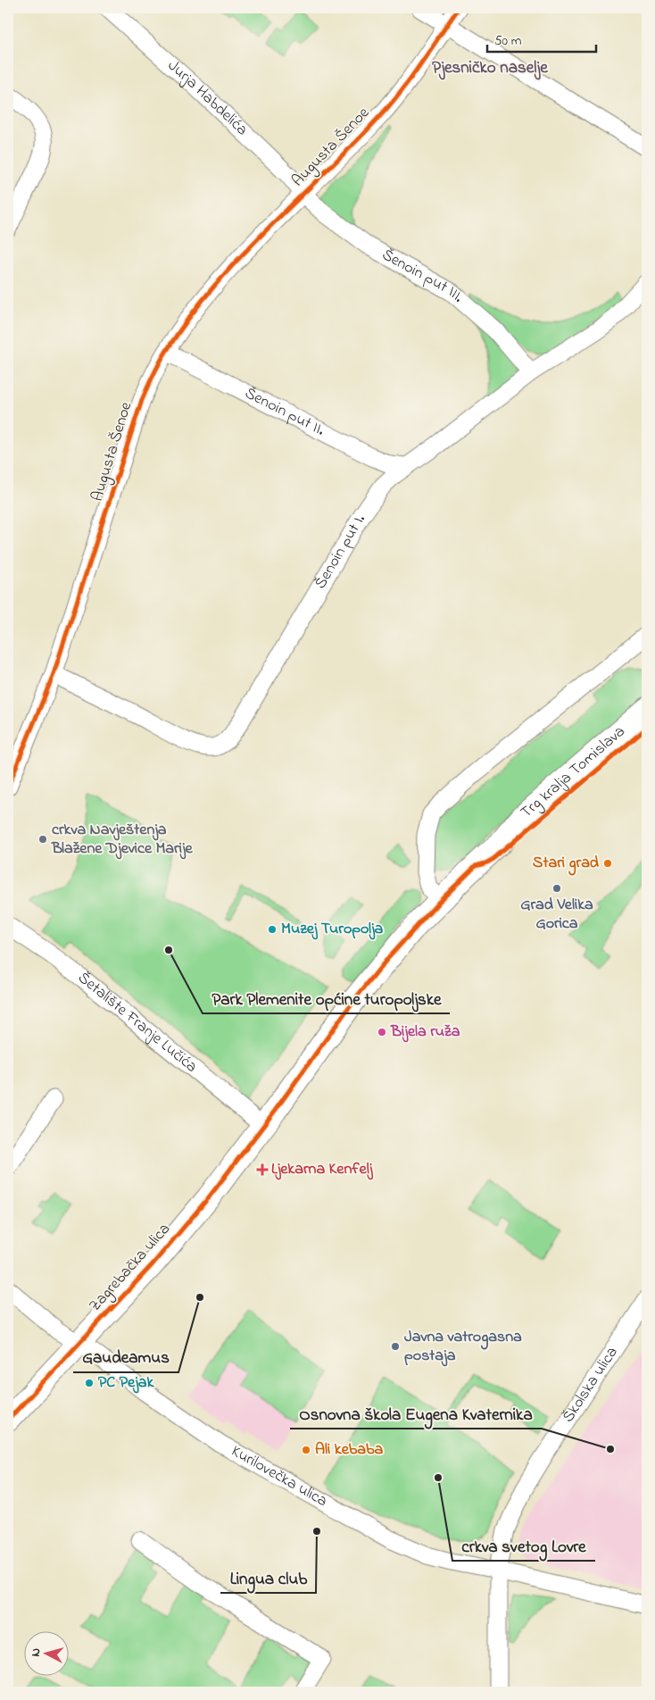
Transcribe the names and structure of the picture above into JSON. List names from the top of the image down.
{
  "streets": {
    "main road": ["Trg kralja Tomislava", "Zagrebačka ulica"],
    "street": [
      "Jurja Habdelića",
      "Augusta Šenoe",
      "Šenoin put III.",
      "Šenoin put II.",
      "Šenoin put I.",
      "Šetalište Franje Lučića",
      "Školska ulica",
      "Kurilovečka ulica"
    ]
  },
  "crossings": [
    ["Jurja Habdelića", "Augusta Šenoe"],
    ["Jurja Habdelića", "Šenoin put III."],
    ["Augusta Šenoe", "Šenoin put III."],
    ["Augusta Šenoe", "Šenoin put II."],
    ["Augusta Šenoe", "Šenoin put I."],
    ["Šenoin put III.", "Šenoin put I."],
    ["Šenoin put II.", "Šenoin put I."],
    ["Trg kralja Tomislava", "Šetalište Franje Lučića"],
    ["Trg kralja Tomislava", "Zagrebačka ulica"],
    ["Šetalište Franje Lučića", "Zagrebačka ulica"],
    ["Zagrebačka ulica", "Kurilovečka ulica"],
    ["Školska ulica", "Kurilovečka ulica"]
  ],
  "districts": ["Pjesničko naselje"],
  "places": {
    "other": [
      "crkva Navještenja Blažene Djevice Marije",
      "Stari grad",
      "Grad Velika Gorica",
      "Muzej Turopolja",
      "Park Plemenite općine turopoljske",
      "Bijela ruža",
      "Gaudeamus",
      "Javna vatrogasna postaja",
      "PC Pejak",
      "Osnovna škola Eugena Kvaternika",
      "Ali kebaba",
      "crkva svetog Lovre",
      "Lingua club"
    ],
    "health": ["Ljekarna Kenfelj"]
  },
  "scale_bar": "50 m",
  "north": "left"
}
